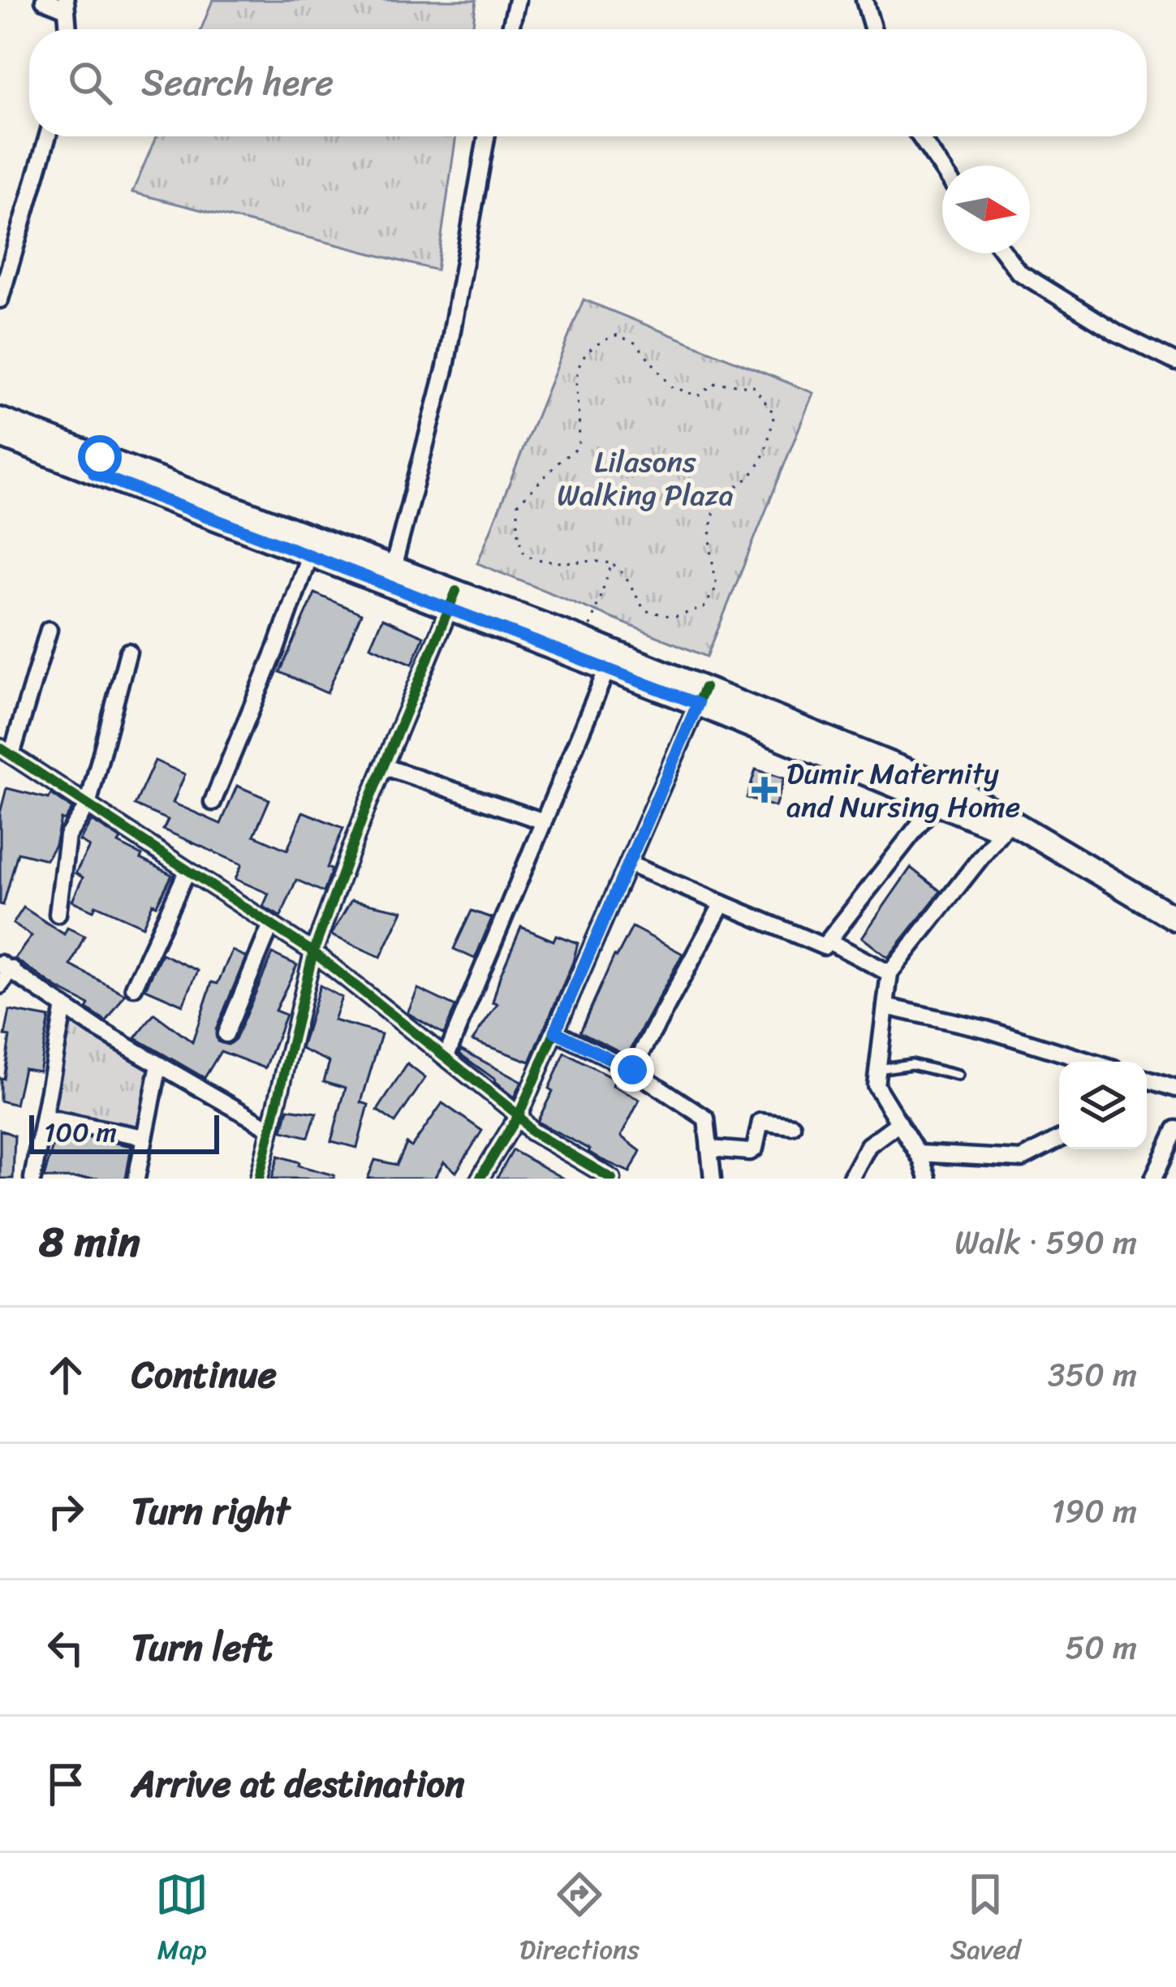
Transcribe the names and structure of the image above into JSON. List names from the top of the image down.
{
  "parks": ["Lilasons Walking Plaza"],
  "places": {
    "health": ["Dumir Maternity and Nursing Home"]
  },
  "scale_bar": "100 m",
  "north": "right",
  "page": {
    "search": "Search here",
    "scale": "100 m",
    "heading": ["8 min", "Walk · 590 m"],
    "list": [
      ["Continue", "350 m"],
      ["Turn right", "190 m"],
      ["Turn left", "50 m"],
      "Arrive at destination"
    ],
    "nav": ["Map", "Directions", "Saved"]
  }
}
